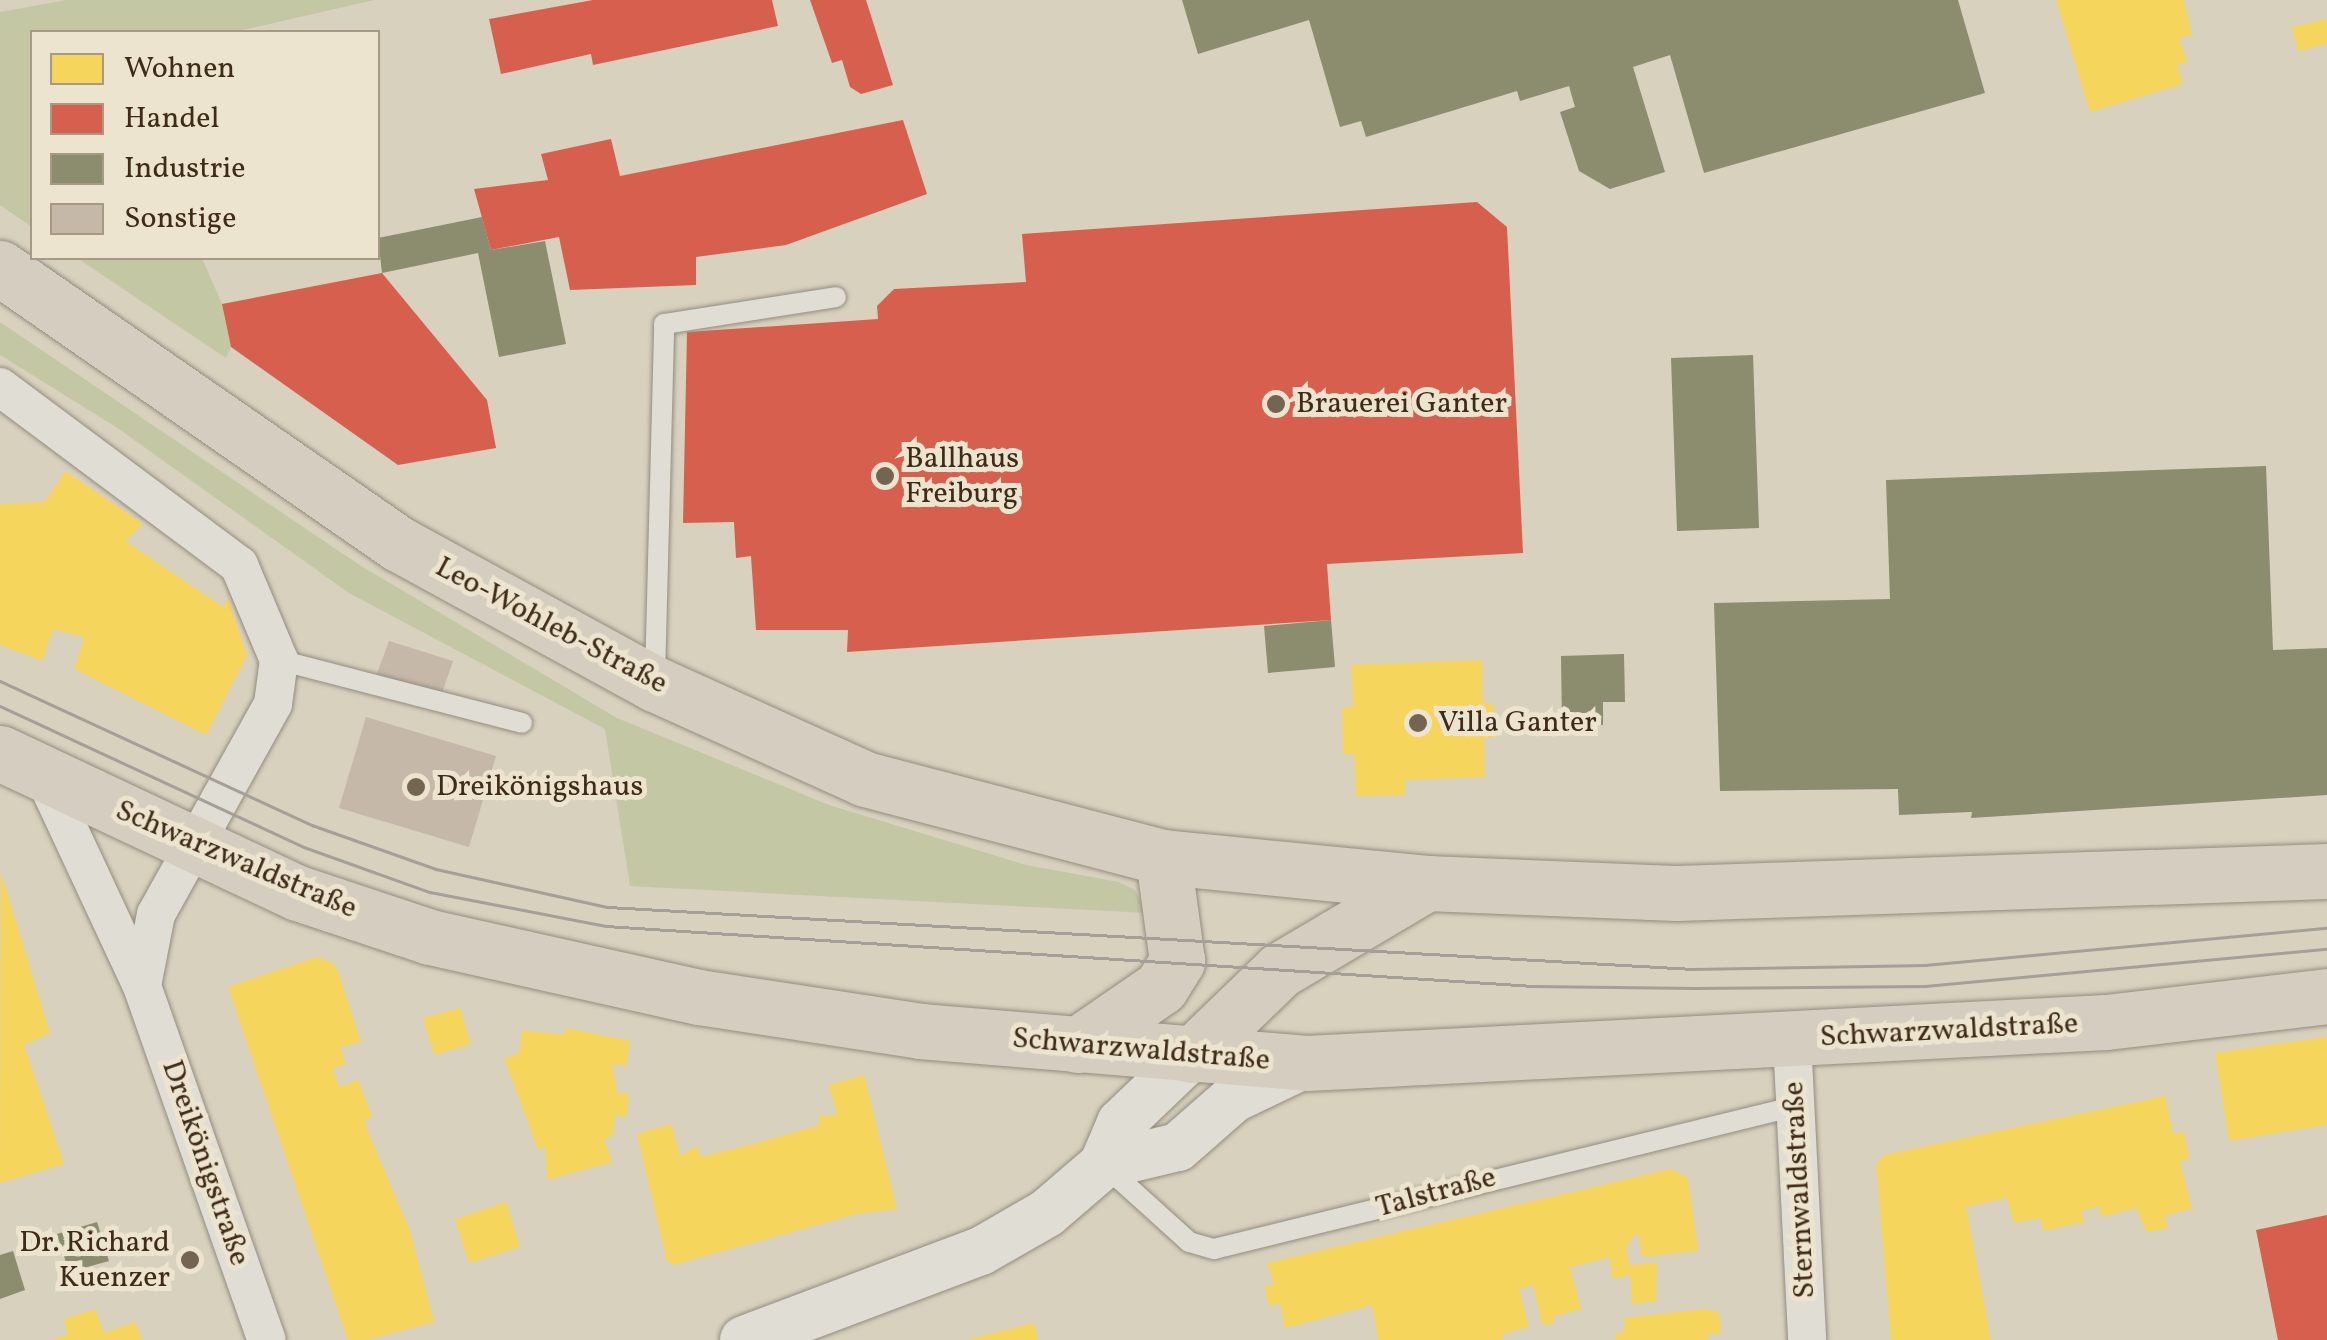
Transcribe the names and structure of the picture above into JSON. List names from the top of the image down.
{
  "streets": {
    "main road": ["Leo-Wohleb-Straße", "Schwarzwaldstraße"],
    "street": ["Dreikönigstraße", "Sternwaldstraße"],
    "lane": ["Talstraße"]
  },
  "crossings": [
    ["Schwarzwaldstraße", "Dreikönigstraße"],
    ["Schwarzwaldstraße", "Sternwaldstraße"],
    ["Sternwaldstraße", "Talstraße"]
  ],
  "places": [
    "Brauerei Ganter",
    "Ballhaus Freiburg",
    "Villa Ganter",
    "Dreikönigshaus",
    "Dr. Richard Kuenzer"
  ],
  "legend": [
    "Wohnen",
    "Handel",
    "Industrie",
    "Sonstige"
  ]
}
